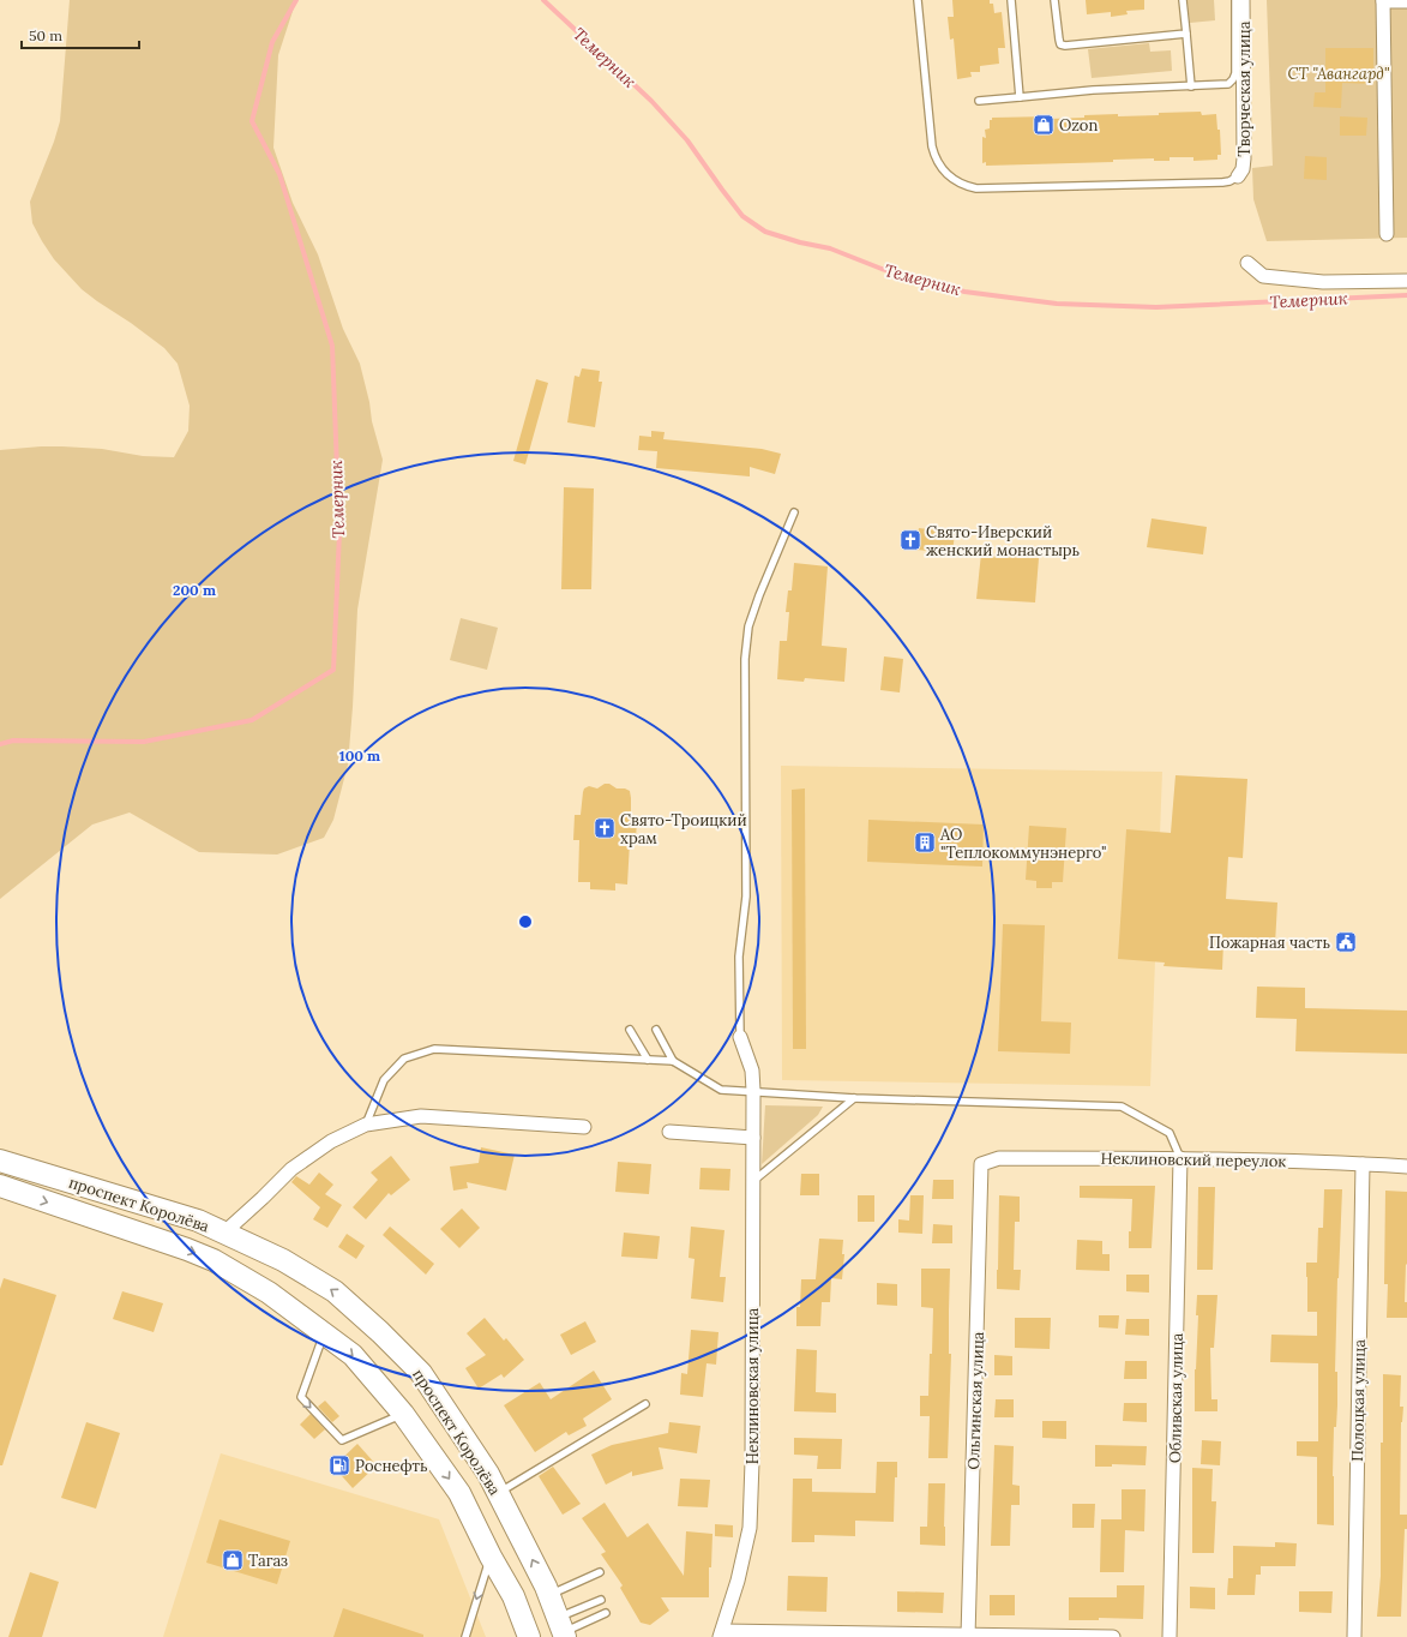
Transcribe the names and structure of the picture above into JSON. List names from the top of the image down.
{
  "streets": {
    "main road": ["проспект Королёва"],
    "street": [
      "Творческая улица",
      "Неклиновский переулок",
      "Неклиновская улица",
      "Обливская улица",
      "Ольгинская улица",
      "Полоцкая улица"
    ]
  },
  "crossings": [
    ["Неклиновский переулок", "Обливская улица"],
    ["Неклиновский переулок", "Ольгинская улица"],
    ["Неклиновский переулок", "Полоцкая улица"],
    ["Неклиновская улица", "Ольгинская улица"]
  ],
  "water": ["Темерник"],
  "parks": ["СТ \"Авангард\""],
  "places": {
    "shop": ["Ozon", "Тагаз"],
    "church": ["Свято-Иверский женский монастырь", "Свято-Троицкий храм"],
    "building": ["АО \"Теплокоммунэнерго\""],
    "public building": ["Пожарная часть"],
    "fuel station": ["Роснефть"]
  },
  "scale_bar": "50 m",
  "rings": ["200 m", "100 m"]
}
